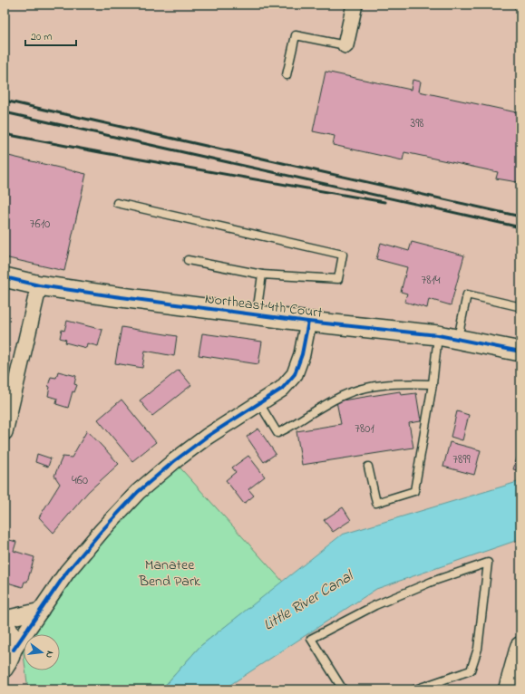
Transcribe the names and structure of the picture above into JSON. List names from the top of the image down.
{
  "streets": {
    "street": ["Northeast 4th Court"]
  },
  "water": ["Little River Canal"],
  "parks": ["Manatee Bend Park"],
  "house_numbers": [
    "398",
    "7610",
    "7814",
    "7801",
    "7899",
    "460"
  ],
  "scale_bar": "20 m",
  "north": "right"
}
